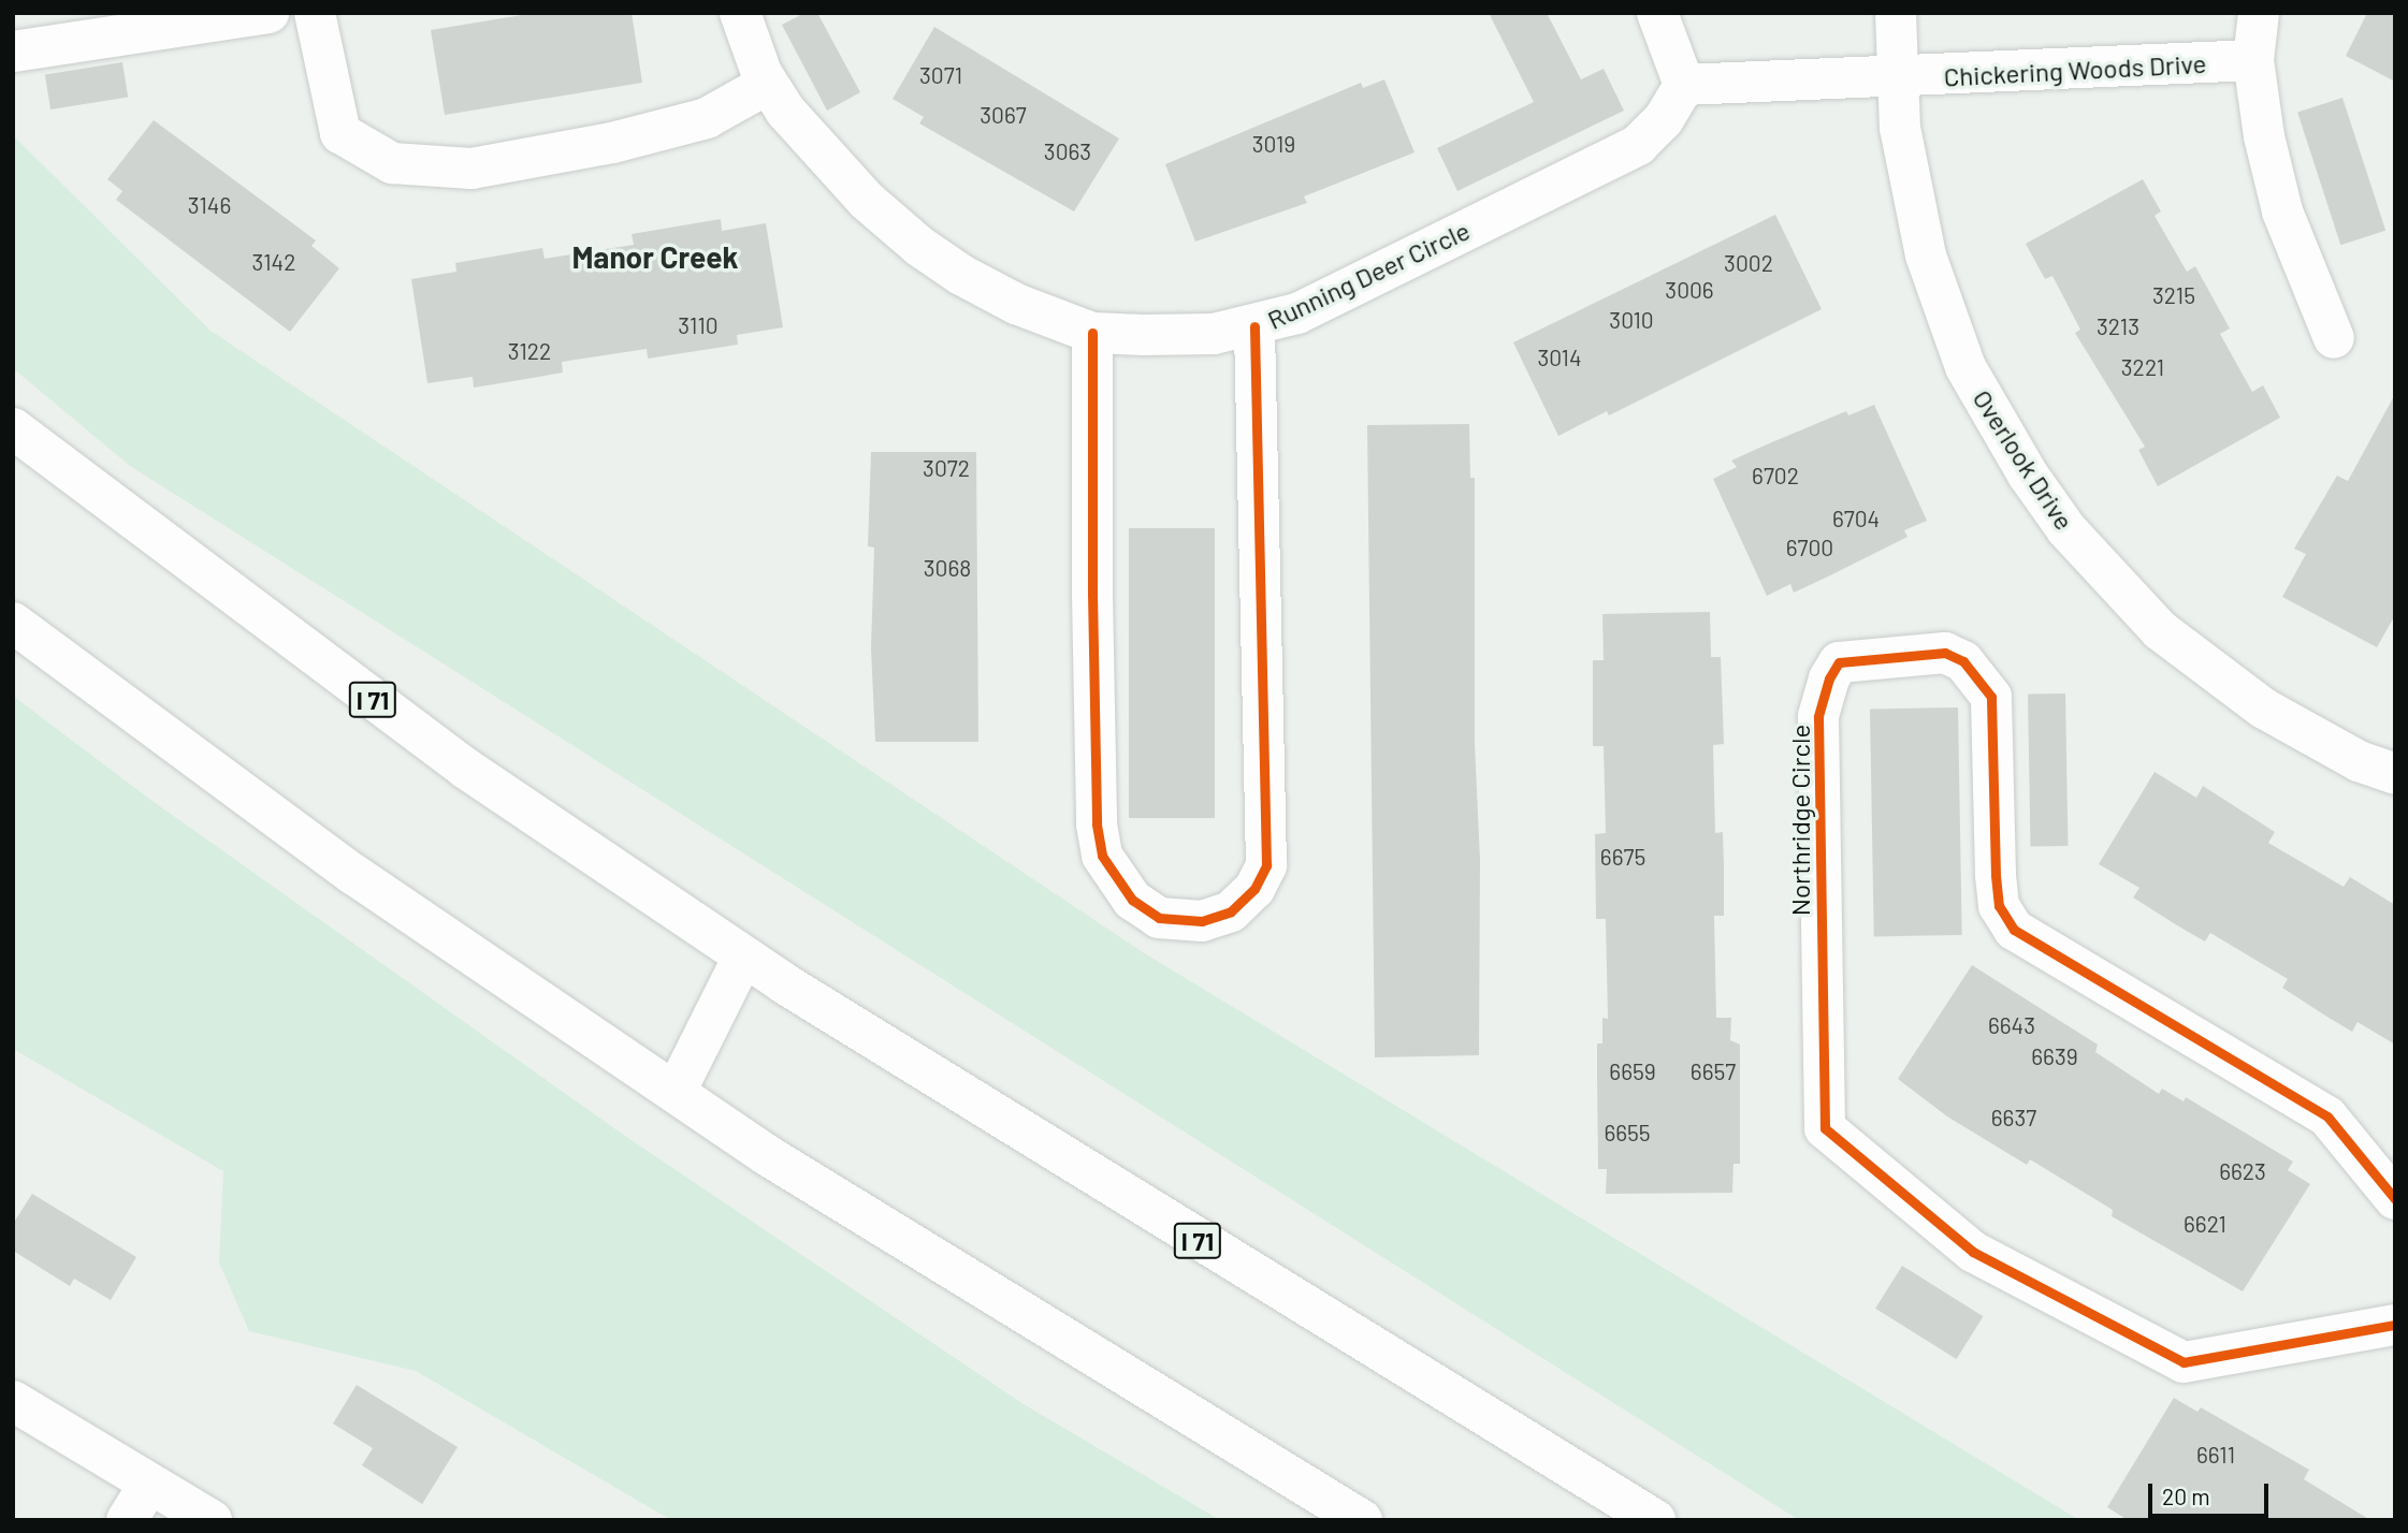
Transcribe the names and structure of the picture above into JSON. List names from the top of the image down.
{
  "streets": {
    "main road": [
      "Chickering Woods Drive",
      "Running Deer Circle",
      "Overlook Drive",
      "I 71",
      "Northridge Circle"
    ]
  },
  "crossings": [
    ["Chickering Woods Drive", "Overlook Drive"]
  ],
  "districts": ["Manor Creek"],
  "house_numbers": [
    "3071",
    "3067",
    "3019",
    "3063",
    "3146",
    "3142",
    "3002",
    "3006",
    "3215",
    "3010",
    "3110",
    "3213",
    "3122",
    "3014",
    "3221",
    "3072",
    "6702",
    "6704",
    "6700",
    "3068",
    "6675",
    "6643",
    "6639",
    "6659",
    "6657",
    "6637",
    "6655",
    "6623",
    "6621",
    "6611"
  ],
  "scale_bar": "20 m"
}
